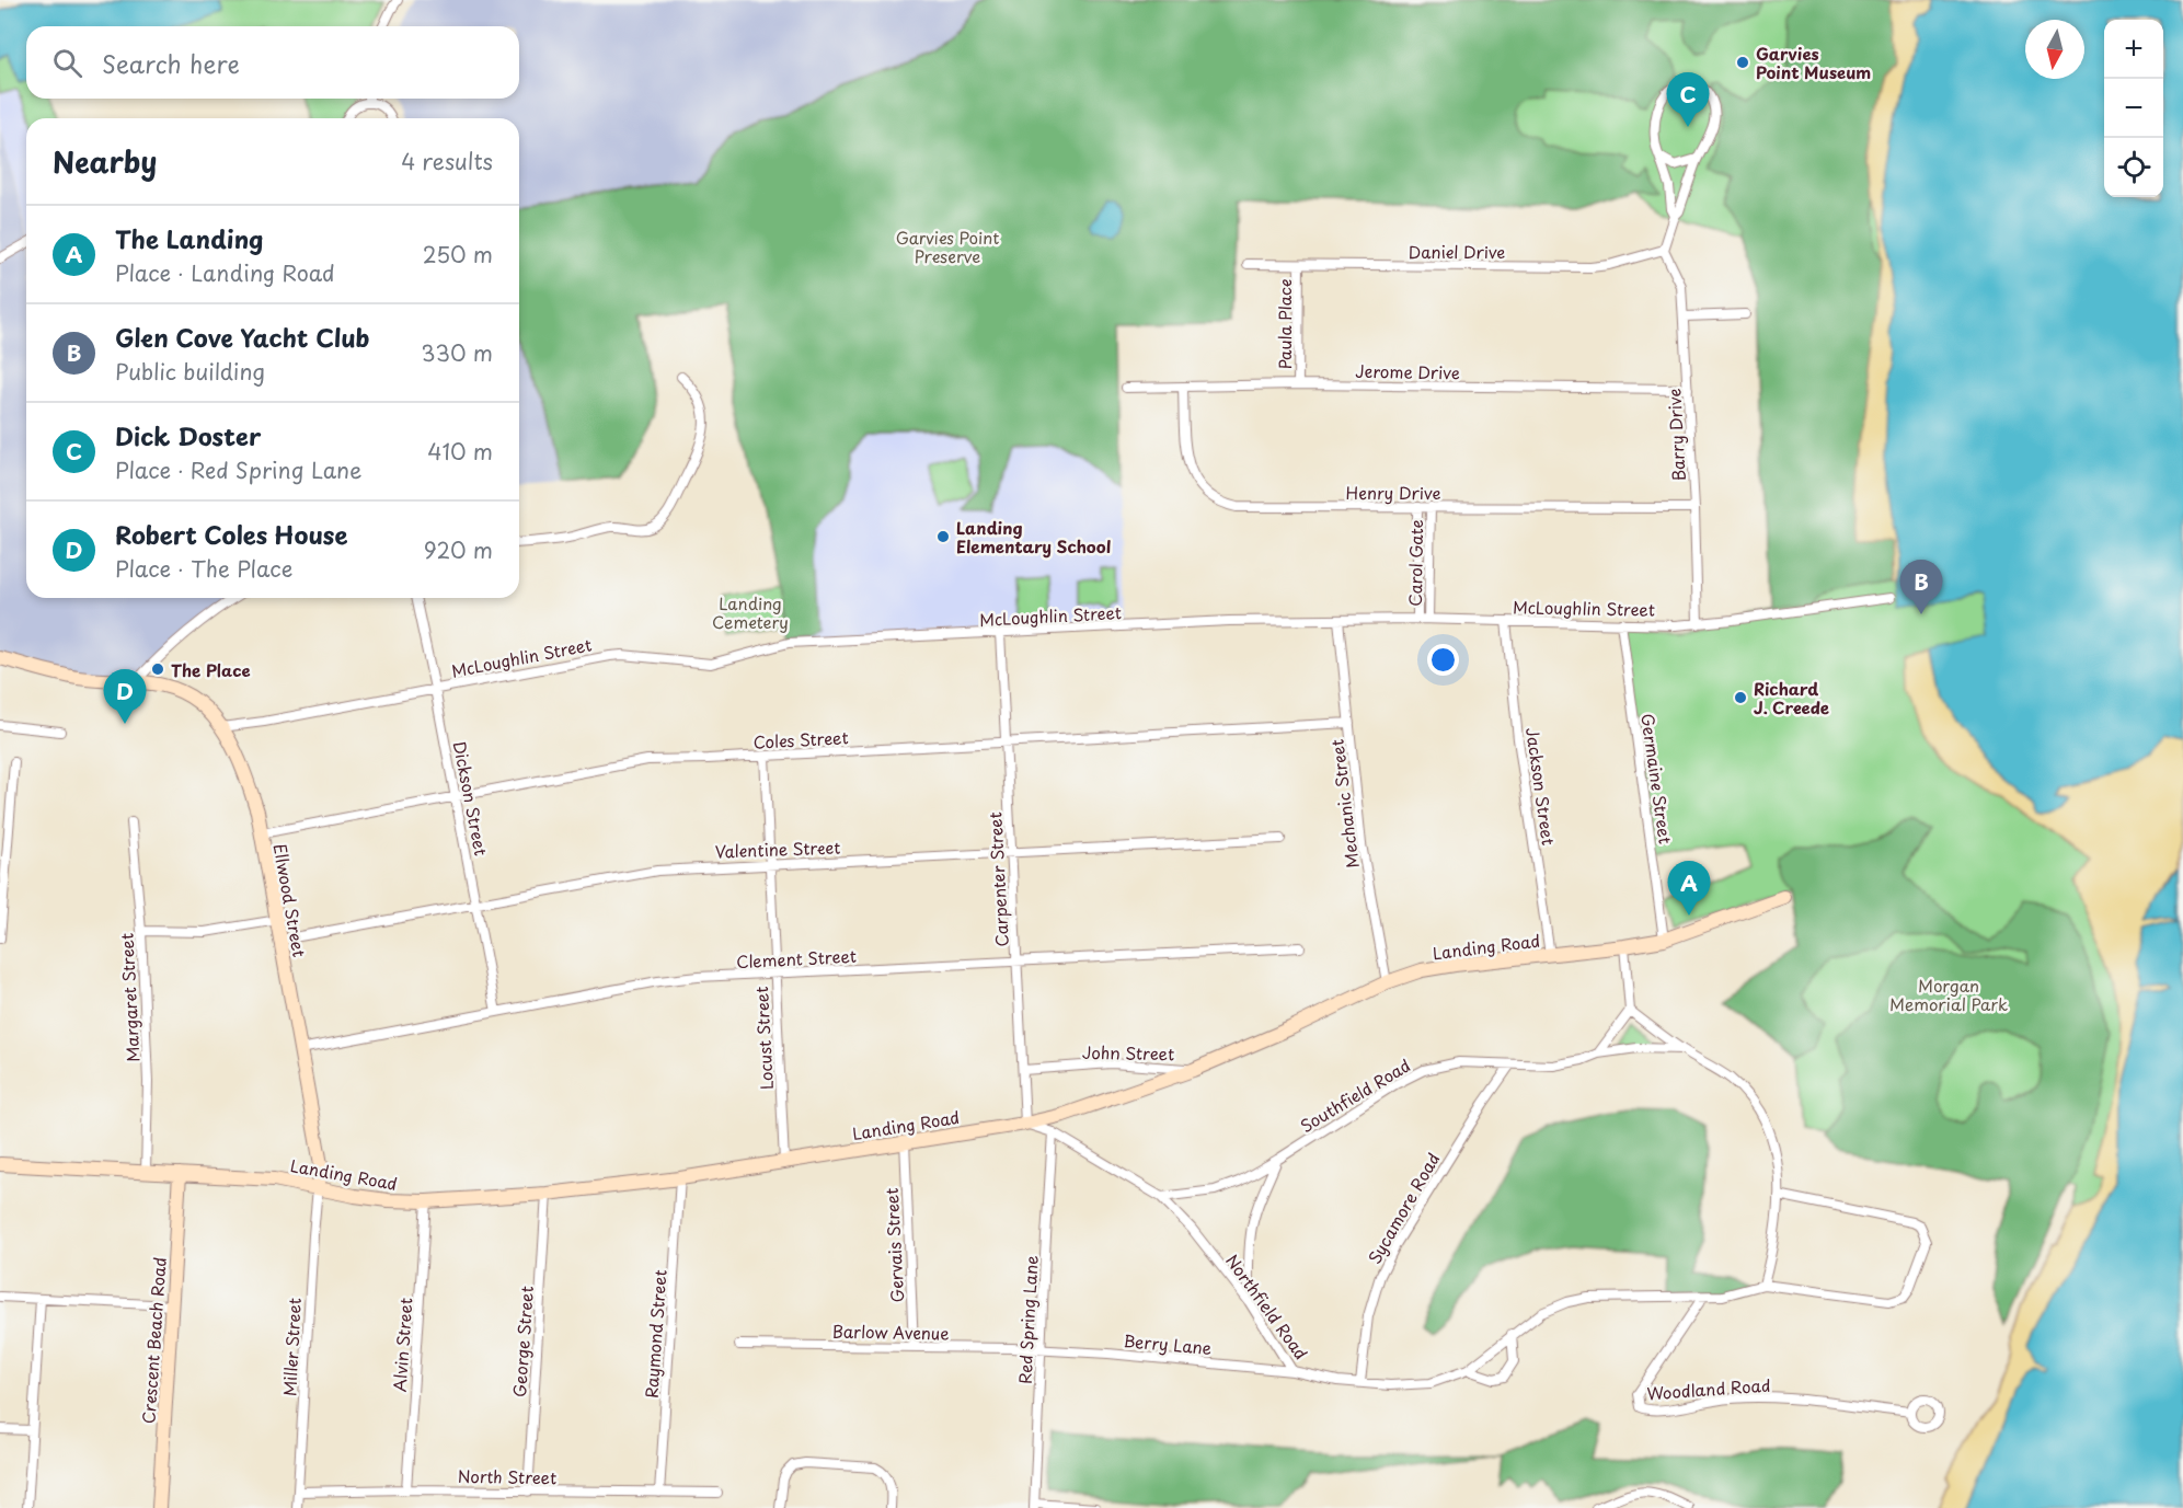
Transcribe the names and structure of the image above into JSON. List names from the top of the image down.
{
  "streets": {
    "street": [
      "Daniel Drive",
      "Paula Place",
      "Jerome Drive",
      "Barry Drive",
      "Henry Drive",
      "Carol Gate",
      "McLoughlin Street",
      "Coles Street",
      "Germaine Street",
      "Jackson Street",
      "Dickson Street",
      "Mechanic Street",
      "Valentine Street",
      "Carpenter Street",
      "Ellwood Street",
      "Landing Road",
      "Clement Street",
      "Margaret Street",
      "Locust Street",
      "John Street",
      "Southfield Road",
      "Sycamore Road",
      "Gervais Street",
      "Northfield Road",
      "Red Spring Lane",
      "Barlow Avenue",
      "Raymond Street",
      "Crescent Beach Road",
      "George Street",
      "Berry Lane",
      "Alvin Street",
      "Miller Street",
      "Woodland Road",
      "North Street"
    ]
  },
  "crossings": [
    ["Daniel Drive", "Paula Place"],
    ["Daniel Drive", "Barry Drive"],
    ["Paula Place", "Jerome Drive"],
    ["Jerome Drive", "Barry Drive"],
    ["Jerome Drive", "Henry Drive"],
    ["Barry Drive", "Henry Drive"],
    ["Barry Drive", "McLoughlin Street"],
    ["Henry Drive", "Carol Gate"],
    ["Carol Gate", "McLoughlin Street"],
    ["McLoughlin Street", "Germaine Street"],
    ["McLoughlin Street", "Jackson Street"],
    ["McLoughlin Street", "Dickson Street"],
    ["McLoughlin Street", "Mechanic Street"],
    ["McLoughlin Street", "Carpenter Street"],
    ["McLoughlin Street", "Ellwood Street"],
    ["Coles Street", "Dickson Street"],
    ["Coles Street", "Mechanic Street"],
    ["Coles Street", "Carpenter Street"],
    ["Coles Street", "Ellwood Street"],
    ["Coles Street", "Locust Street"],
    ["Germaine Street", "Landing Road"],
    ["Jackson Street", "Landing Road"],
    ["Dickson Street", "Valentine Street"],
    ["Dickson Street", "Clement Street"],
    ["Mechanic Street", "Landing Road"],
    ["Valentine Street", "Carpenter Street"],
    ["Valentine Street", "Ellwood Street"],
    ["Valentine Street", "Locust Street"],
    ["Carpenter Street", "Landing Road"],
    ["Carpenter Street", "Clement Street"],
    ["Carpenter Street", "John Street"],
    ["Carpenter Street", "Northfield Road"],
    ["Ellwood Street", "Landing Road"],
    ["Ellwood Street", "Clement Street"],
    ["Ellwood Street", "Miller Street"],
    ["Landing Road", "Margaret Street"],
    ["Landing Road", "Locust Street"],
    ["Landing Road", "John Street"],
    ["Landing Road", "Gervais Street"],
    ["Landing Road", "Northfield Road"],
    ["Landing Road", "Raymond Street"],
    ["Landing Road", "Crescent Beach Road"],
    ["Landing Road", "George Street"],
    ["Landing Road", "Alvin Street"],
    ["Landing Road", "Miller Street"],
    ["Clement Street", "Locust Street"],
    ["Southfield Road", "Sycamore Road"],
    ["Southfield Road", "Northfield Road"],
    ["Sycamore Road", "Northfield Road"],
    ["Gervais Street", "Barlow Avenue"],
    ["Northfield Road", "Red Spring Lane"],
    ["Northfield Road", "Berry Lane"],
    ["Northfield Road", "Woodland Road"],
    ["Red Spring Lane", "Barlow Avenue"],
    ["Red Spring Lane", "Berry Lane"],
    ["Barlow Avenue", "Berry Lane"],
    ["Raymond Street", "North Street"],
    ["George Street", "North Street"],
    ["Alvin Street", "North Street"],
    ["Miller Street", "North Street"]
  ],
  "parks": ["Garvies Point Preserve", "Landing Cemetery", "Morgan Memorial Park"],
  "places": [
    "Garvies Point Museum",
    "Landing Elementary School",
    "The Place",
    "Richard J. Creede"
  ],
  "north": "bottom",
  "page": {
    "map_buttons": ["+", "−"],
    "search": "Search here",
    "pins": [
      "C",
      "B",
      "D",
      "A"
    ],
    "heading": ["Nearby", "4 results"],
    "list": [
      {
        "mark": "A",
        "name": "The Landing",
        "note": "Place · Landing Road",
        "value": "250 m"
      },
      {
        "mark": "B",
        "name": "Glen Cove Yacht Club",
        "note": "Public building",
        "value": "330 m"
      },
      {
        "mark": "C",
        "name": "Dick Doster",
        "note": "Place · Red Spring Lane",
        "value": "410 m"
      },
      {
        "mark": "D",
        "name": "Robert Coles House",
        "note": "Place · The Place",
        "value": "920 m"
      }
    ]
  }
}
